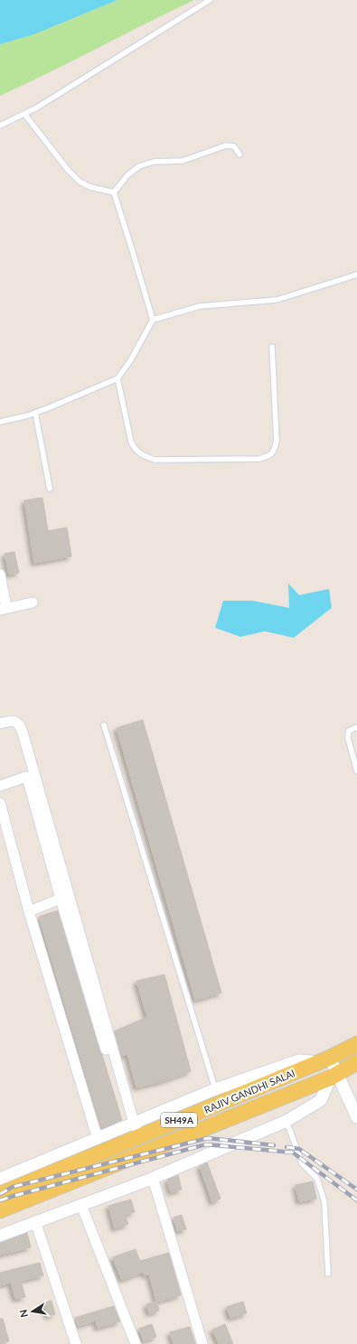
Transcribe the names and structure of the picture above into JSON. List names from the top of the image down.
{
  "streets": {
    "main road": ["RAJIV GANDHI SALAI", "SH49A"]
  },
  "north": "left"
}
